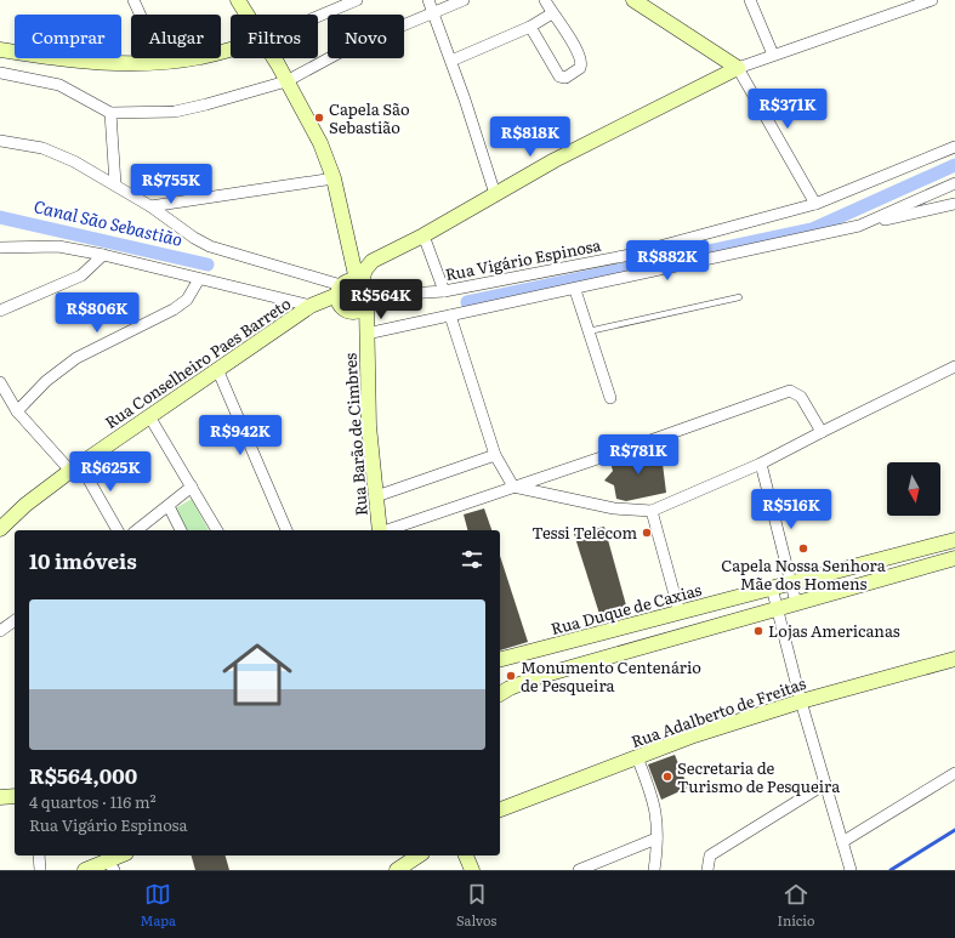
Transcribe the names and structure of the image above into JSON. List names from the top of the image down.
{
  "streets": {
    "main road": [
      "Rua Conselheiro Paes Barreto",
      "Rua Barão de Cimbres",
      "Rua Duque de Caxias",
      "Rua Adalberto de Freitas"
    ],
    "street": ["Rua Vigário Espinosa"]
  },
  "crossings": [
    ["Rua Vigário Espinosa", "Rua Conselheiro Paes Barreto"],
    ["Rua Vigário Espinosa", "Rua Barão de Cimbres"],
    ["Rua Conselheiro Paes Barreto", "Rua Barão de Cimbres"]
  ],
  "water": ["Canal São Sebastião"],
  "places": [
    "Capela São Sebastião",
    "Tessi Telecom",
    "Capela Nossa Senhora Mãe dos Homens",
    "Lojas Americanas",
    "Monumento Centenário de Pesqueira",
    "Secretaria de Turismo de Pesqueira"
  ],
  "north": "bottom",
  "page": {
    "chip": [
      "Comprar",
      "Alugar",
      "Filtros",
      "Novo"
    ],
    "price": [
      "R$371K",
      "R$818K",
      "R$755K",
      "R$882K",
      "R$564K",
      "R$806K",
      "R$942K",
      "R$781K",
      "R$625K",
      "R$516K"
    ],
    "heading": "10 imóveis",
    "list": [
      {
        "name": "R$564,000",
        "note": "4 quartos · 116 m² · Rua Vigário Espinosa"
      }
    ],
    "tabs": ["Mapa", "Salvos", "Início"]
  }
}
